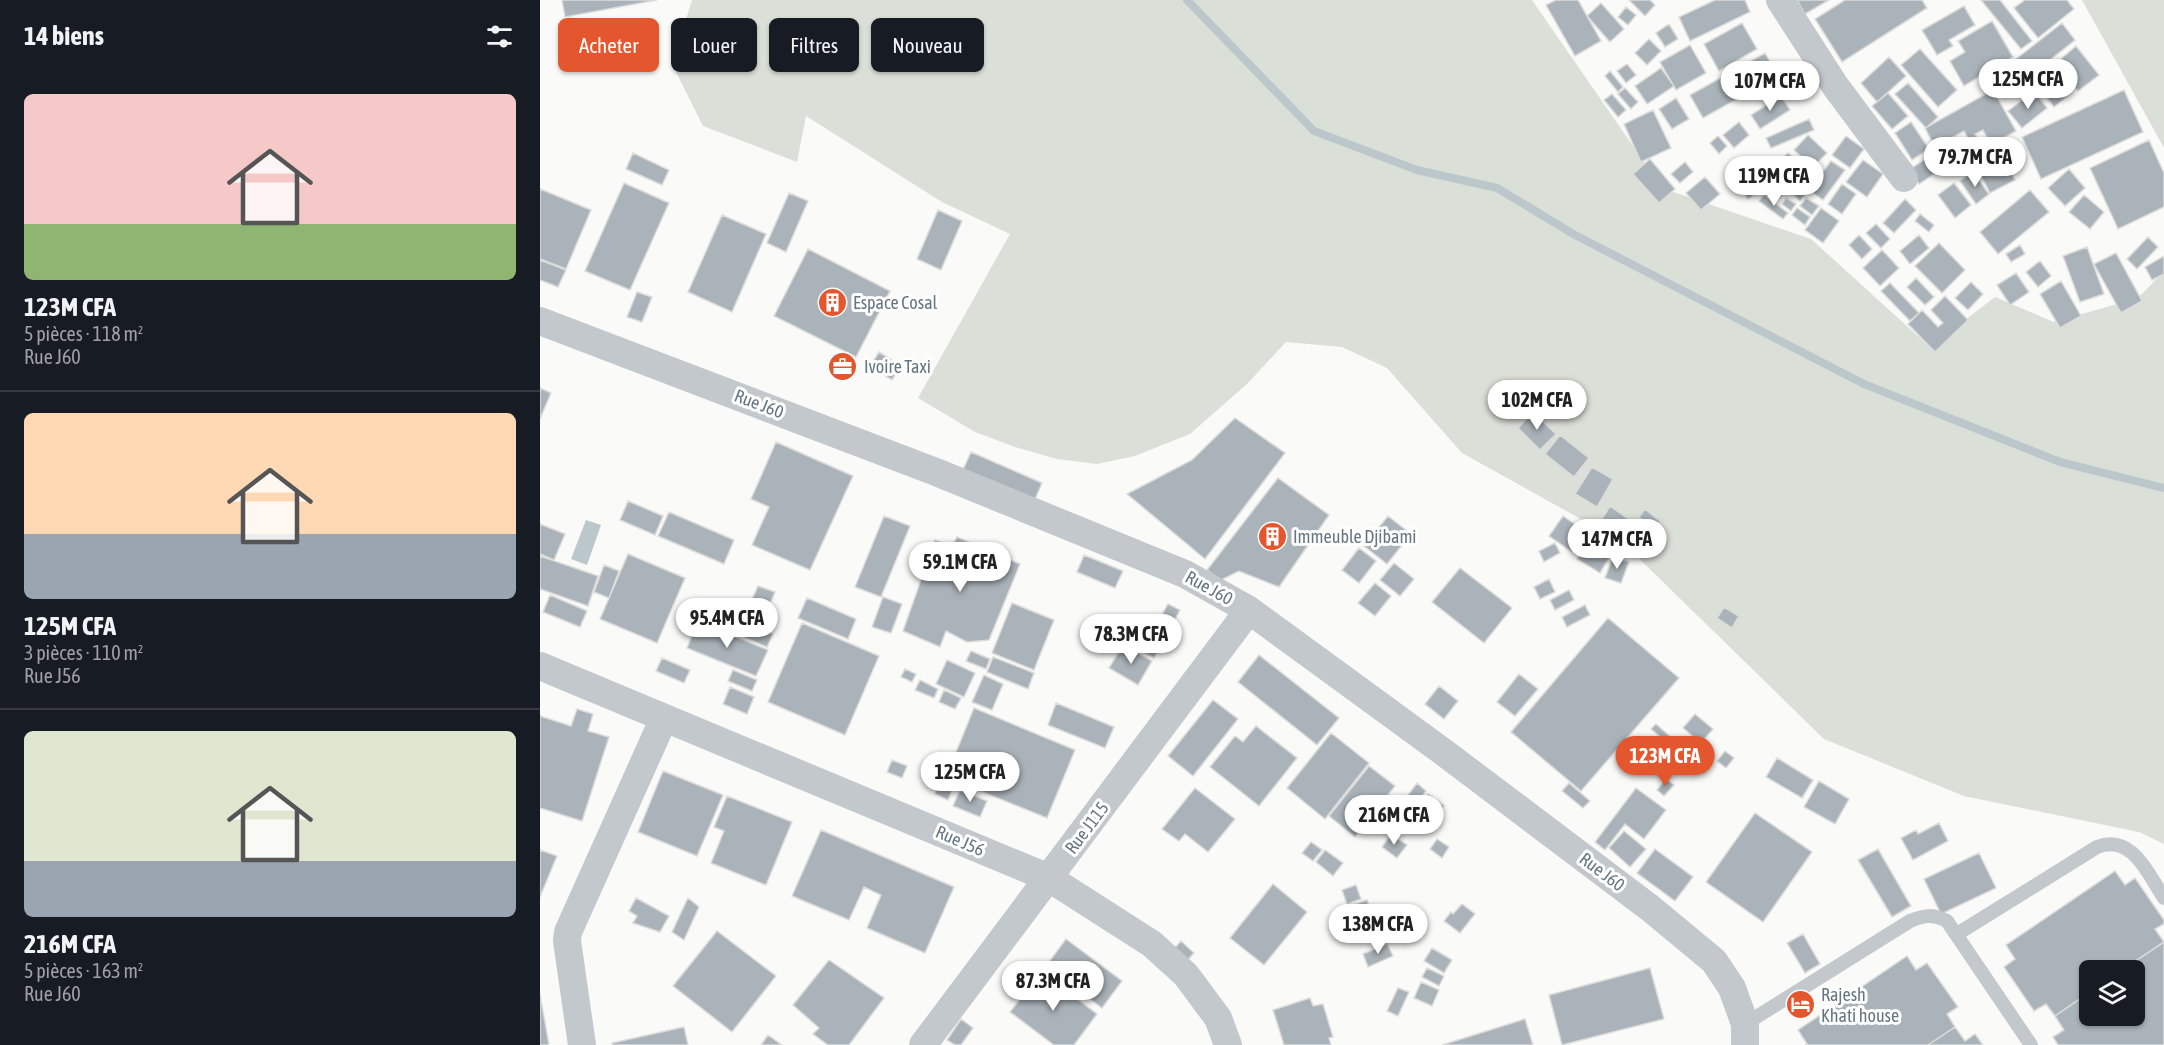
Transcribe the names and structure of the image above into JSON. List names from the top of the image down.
{
  "streets": {
    "street": ["Rue J60", "Rue J115", "Rue J56"]
  },
  "crossings": [
    ["Rue J60", "Rue J115"],
    ["Rue J115", "Rue J56"]
  ],
  "places": {
    "building": ["Espace Cosal", "Immeuble Djibami"],
    "office": ["Ivoire Taxi"],
    "hotel": ["Rajesh Khati house"]
  },
  "page": {
    "heading": "14 biens",
    "chip": [
      "Acheter",
      "Louer",
      "Filtres",
      "Nouveau"
    ],
    "price": [
      "125M CFA",
      "107M CFA",
      "79.7M CFA",
      "119M CFA",
      "102M CFA",
      "147M CFA",
      "59.1M CFA",
      "95.4M CFA",
      "78.3M CFA",
      "123M CFA",
      "125M CFA",
      "216M CFA",
      "138M CFA",
      "87.3M CFA"
    ],
    "list": [
      {
        "name": "123M CFA",
        "note": "5 pièces · 118 m² · Rue J60"
      },
      {
        "name": "125M CFA",
        "note": "3 pièces · 110 m² · Rue J56"
      },
      {
        "name": "216M CFA",
        "note": "5 pièces · 163 m² · Rue J60"
      }
    ]
  }
}
